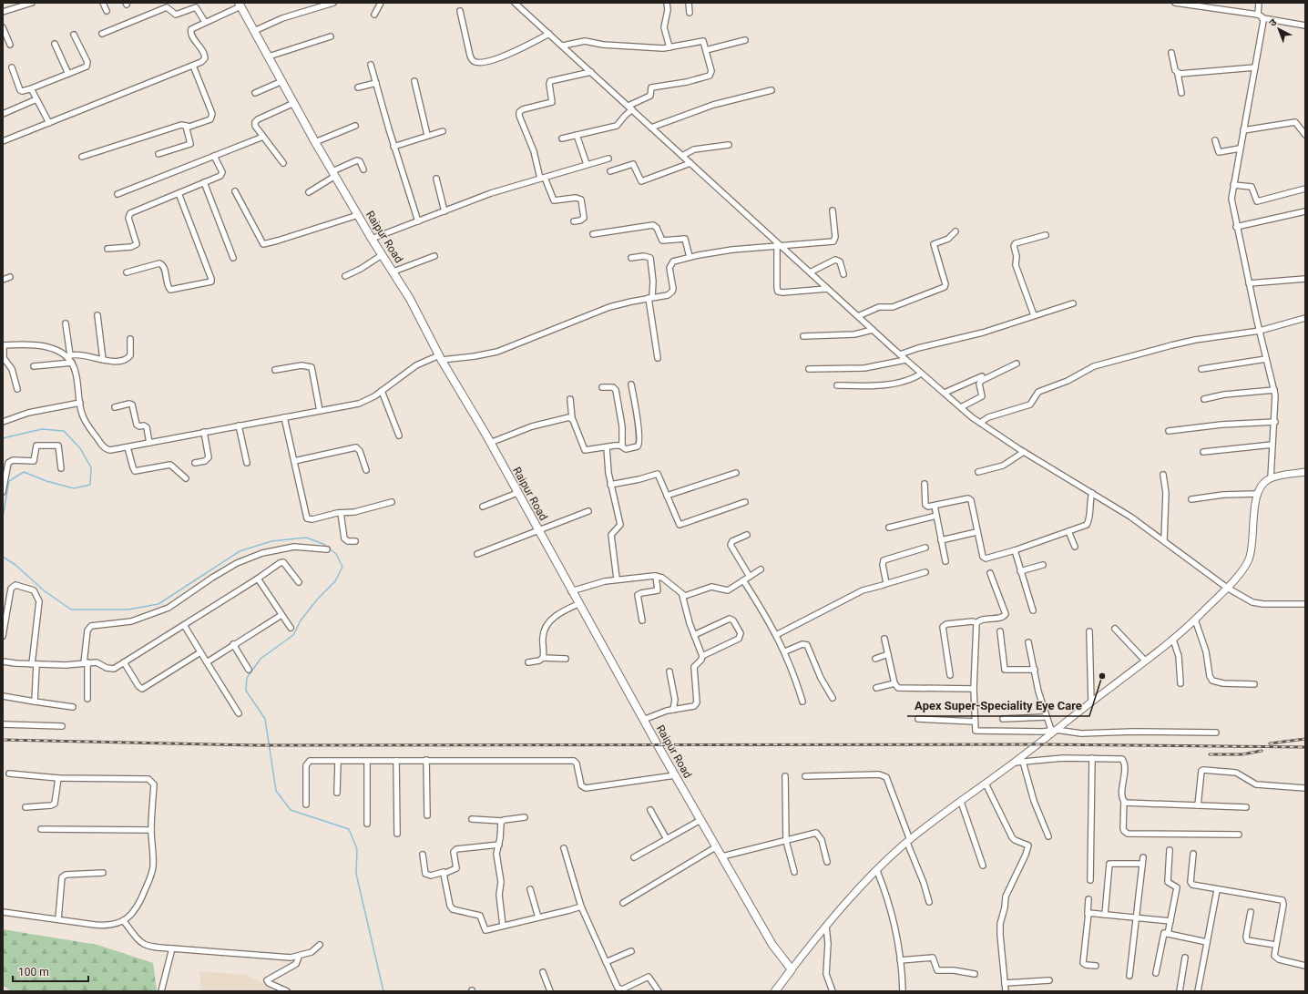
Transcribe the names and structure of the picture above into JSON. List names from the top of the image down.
{
  "streets": {
    "main road": ["Raipur Road"]
  },
  "places": ["Apex Super-Speciality Eye Care"],
  "scale_bar": "100 m",
  "north": "top left"
}
